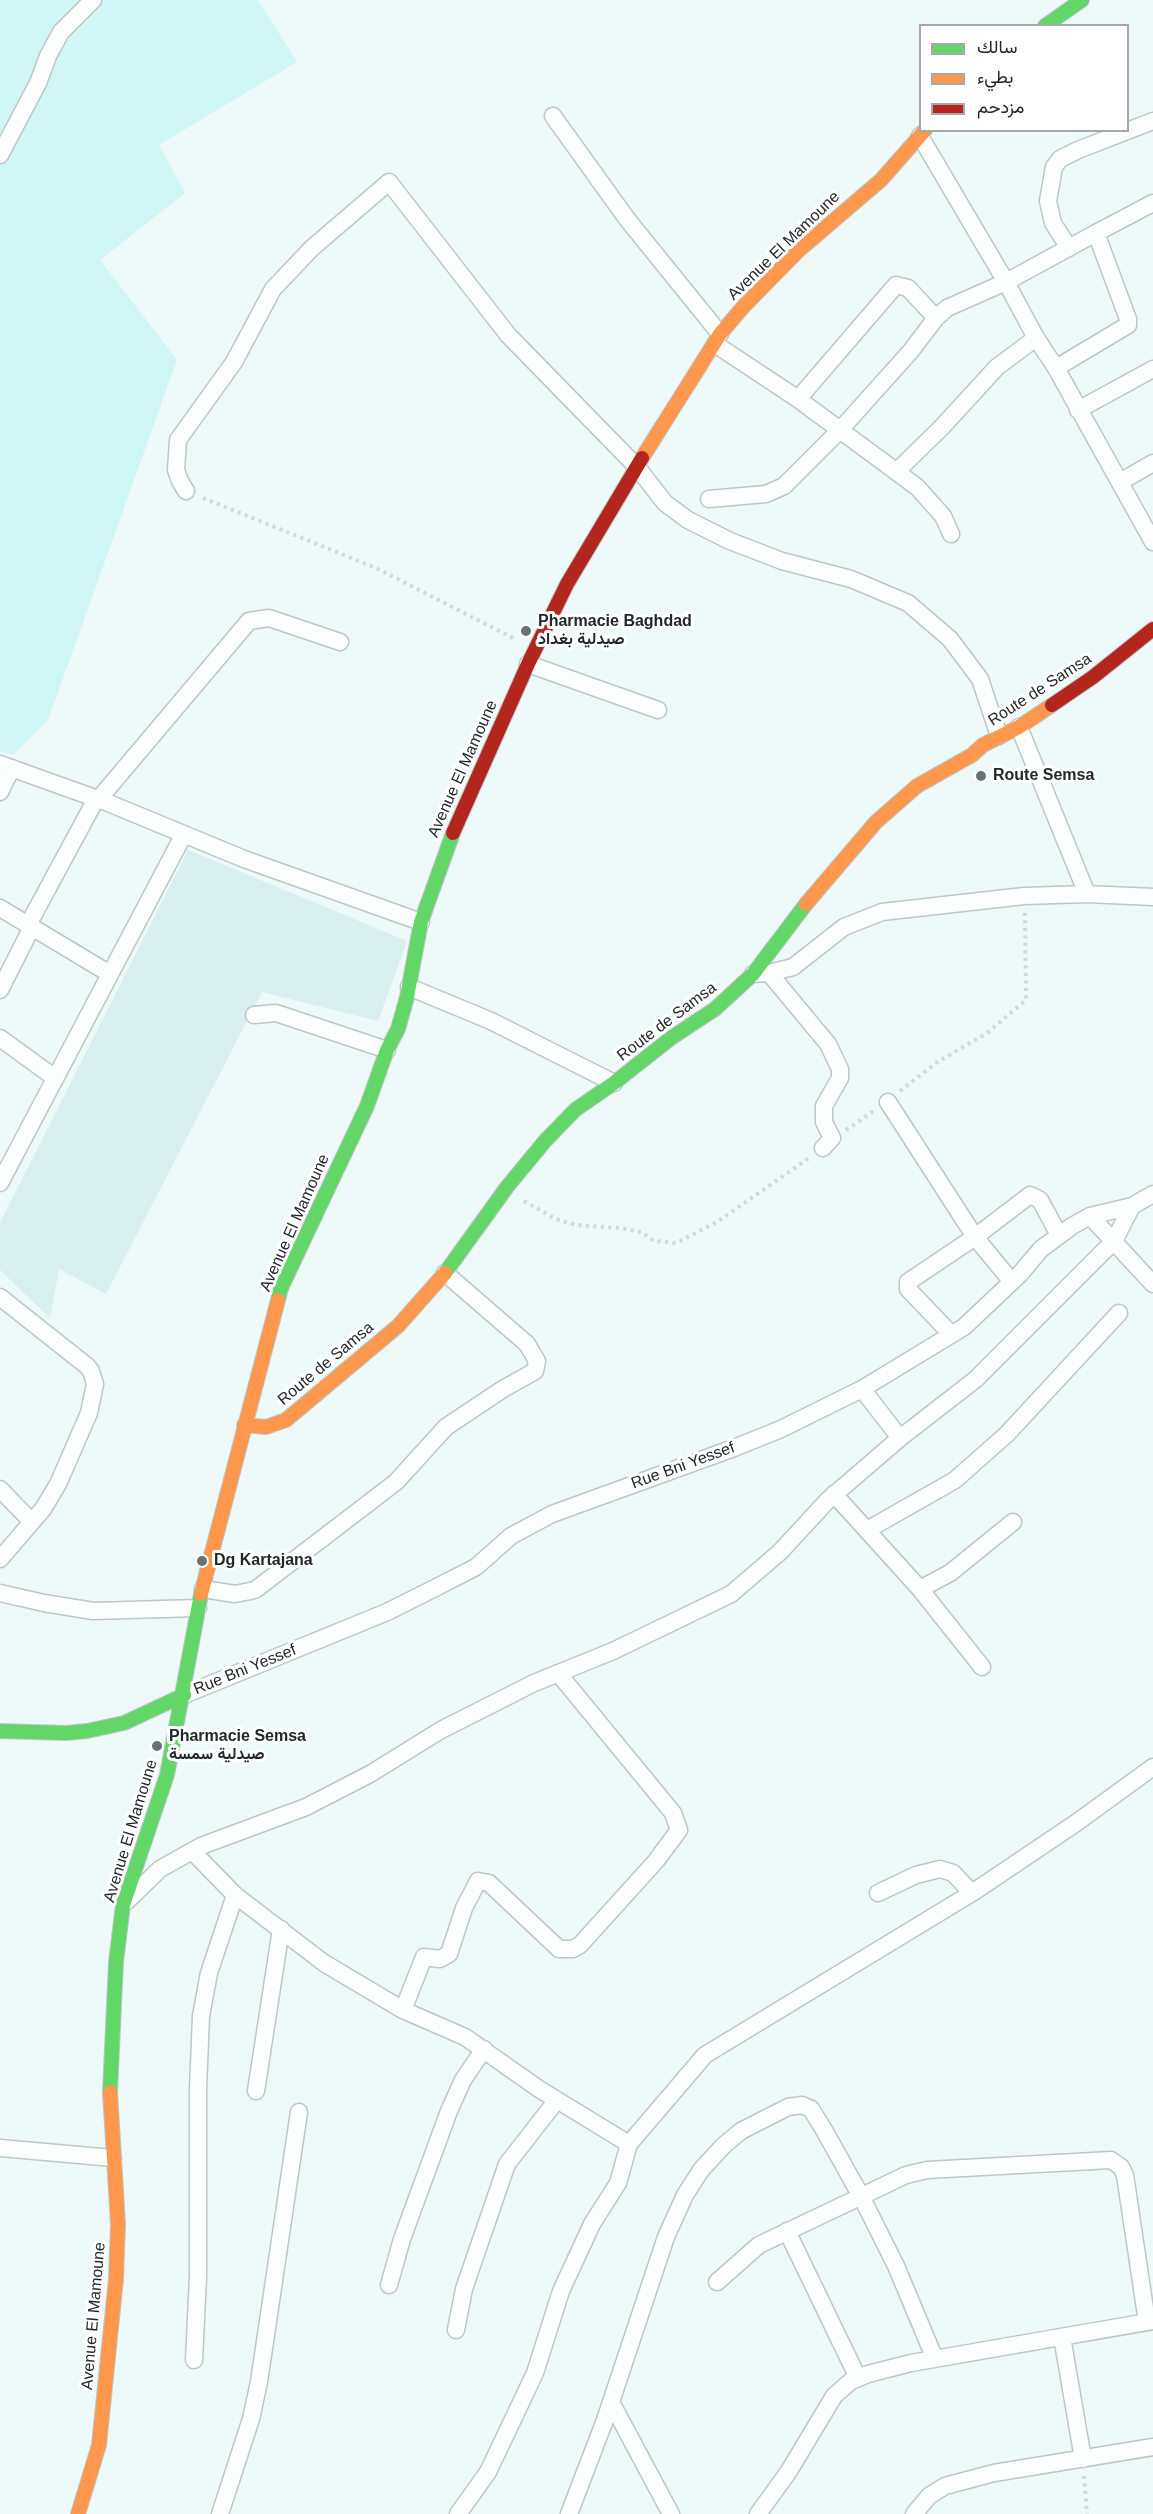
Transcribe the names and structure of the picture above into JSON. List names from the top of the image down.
{
  "streets": {
    "street": ["Avenue El Mamoune", "Route de Samsa", "Rue Bni Yessef"]
  },
  "crossings": [
    ["Avenue El Mamoune", "Route de Samsa"],
    ["Avenue El Mamoune", "Rue Bni Yessef"]
  ],
  "places": [
    "Pharmacie Baghdad صيدلية بغداد",
    "Route Semsa",
    "Dg Kartajana",
    "Pharmacie Semsa صيدلية سمسة"
  ],
  "legend": ["سالك", "بطيء", "مزدحم"]
}
